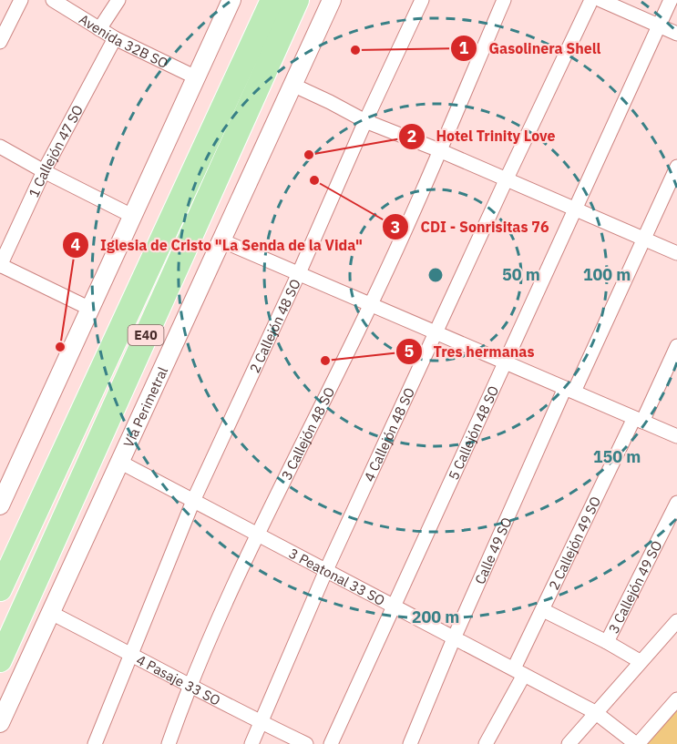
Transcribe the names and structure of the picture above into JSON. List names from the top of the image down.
{
  "streets": {
    "highway": ["E40", "Vía Perimetral"],
    "street": [
      "Avenida 32B SO",
      "1 Callejón 47 SO",
      "2 Callejón 48 SO",
      "5 Callejón 48 SO",
      "3 Callejón 48 SO",
      "4 Callejón 48 SO",
      "2 Callejón 49 SO",
      "Calle 49 SO",
      "3 Peatonal 33 SO",
      "3 Callejón 49 SO",
      "4 Pasaje 33 SO"
    ]
  },
  "crossings": [
    ["Avenida 32B SO", "1 Callejón 47 SO"],
    ["2 Callejón 48 SO", "3 Peatonal 33 SO"],
    ["2 Callejón 48 SO", "4 Pasaje 33 SO"],
    ["Vía Perimetral", "3 Peatonal 33 SO"],
    ["Vía Perimetral", "4 Pasaje 33 SO"],
    ["5 Callejón 48 SO", "3 Peatonal 33 SO"],
    ["3 Callejón 48 SO", "3 Peatonal 33 SO"],
    ["3 Callejón 48 SO", "4 Pasaje 33 SO"],
    ["4 Callejón 48 SO", "3 Peatonal 33 SO"],
    ["4 Callejón 48 SO", "4 Pasaje 33 SO"],
    ["2 Callejón 49 SO", "3 Peatonal 33 SO"],
    ["Calle 49 SO", "3 Peatonal 33 SO"]
  ],
  "places": [
    "Gasolinera Shell",
    "Hotel Trinity Love",
    "CDI - Sonrisitas 76",
    "Iglesia de Cristo \"La Senda de la Vida\"",
    "Tres hermanas"
  ],
  "rings": [
    "50 m",
    "100 m",
    "150 m",
    "200 m"
  ]
}
